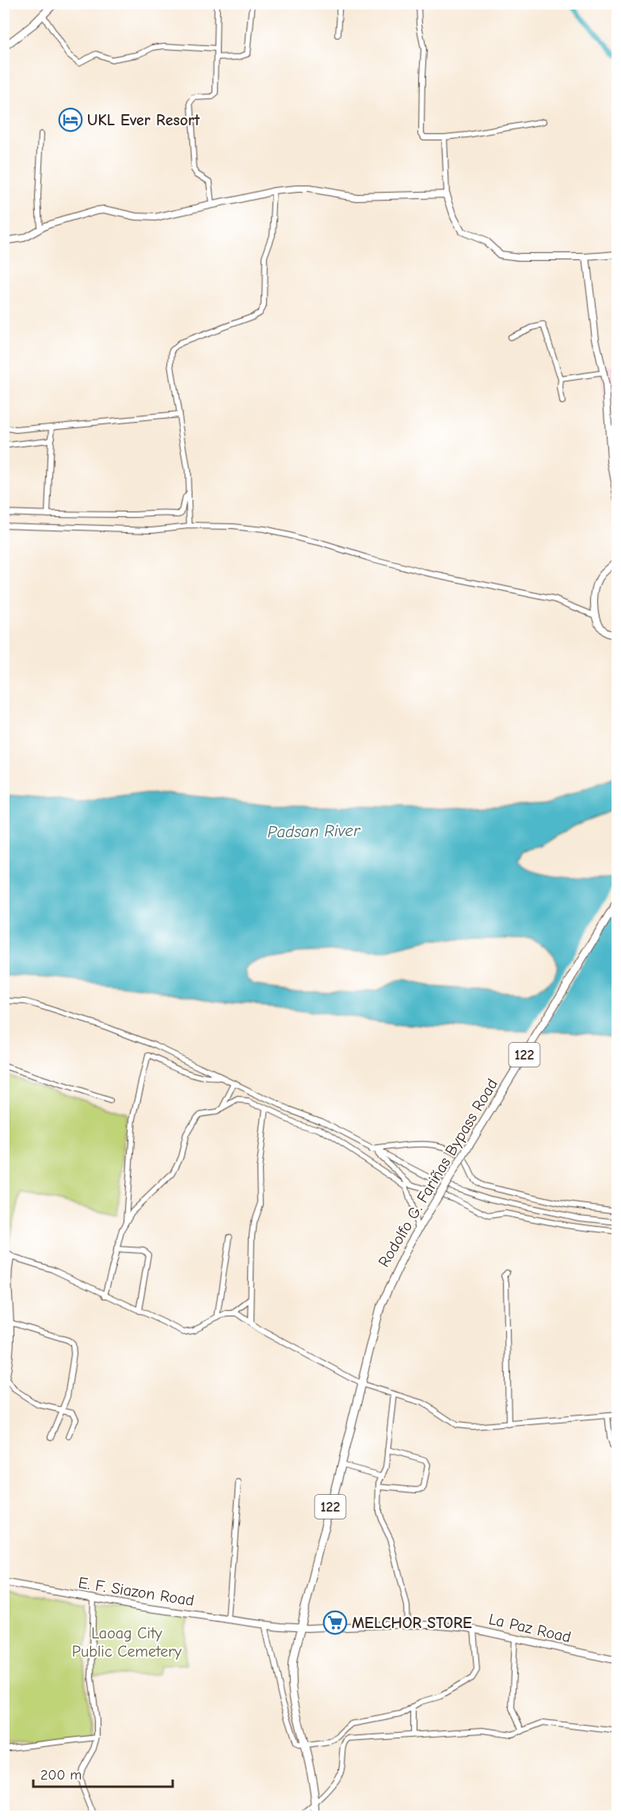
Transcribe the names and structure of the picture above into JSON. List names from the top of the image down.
{
  "streets": {
    "main road": ["122", "Rodolfo G. Fariñas Bypass Road"],
    "street": ["E. F. Siazon Road", "La Paz Road"]
  },
  "crossings": [
    ["Rodolfo G. Fariñas Bypass Road", "La Paz Road"],
    ["E. F. Siazon Road", "La Paz Road"]
  ],
  "water": ["Padsan River"],
  "parks": ["Laoag City Public Cemetery"],
  "places": {
    "hotel": ["UKL Ever Resort"],
    "supermarket": ["MELCHOR STORE"]
  },
  "scale_bar": "200 m"
}
